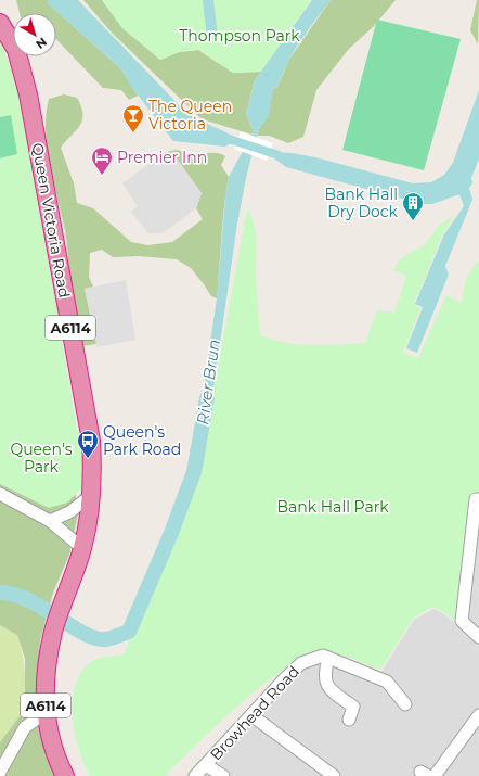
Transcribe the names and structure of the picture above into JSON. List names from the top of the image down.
{
  "streets": {
    "highway": ["Queen Victoria Road", "A6114"],
    "street": ["Browhead Road"]
  },
  "water": ["River Brun"],
  "parks": ["Thompson Park", "Queen's Park", "Bank Hall Park"],
  "places": {
    "bar": ["The Queen Victoria"],
    "hotel": ["Premier Inn"],
    "building": ["Bank Hall Dry Dock"],
    "bus stop": ["Queen's Park Road"]
  },
  "north": "bottom right"
}
